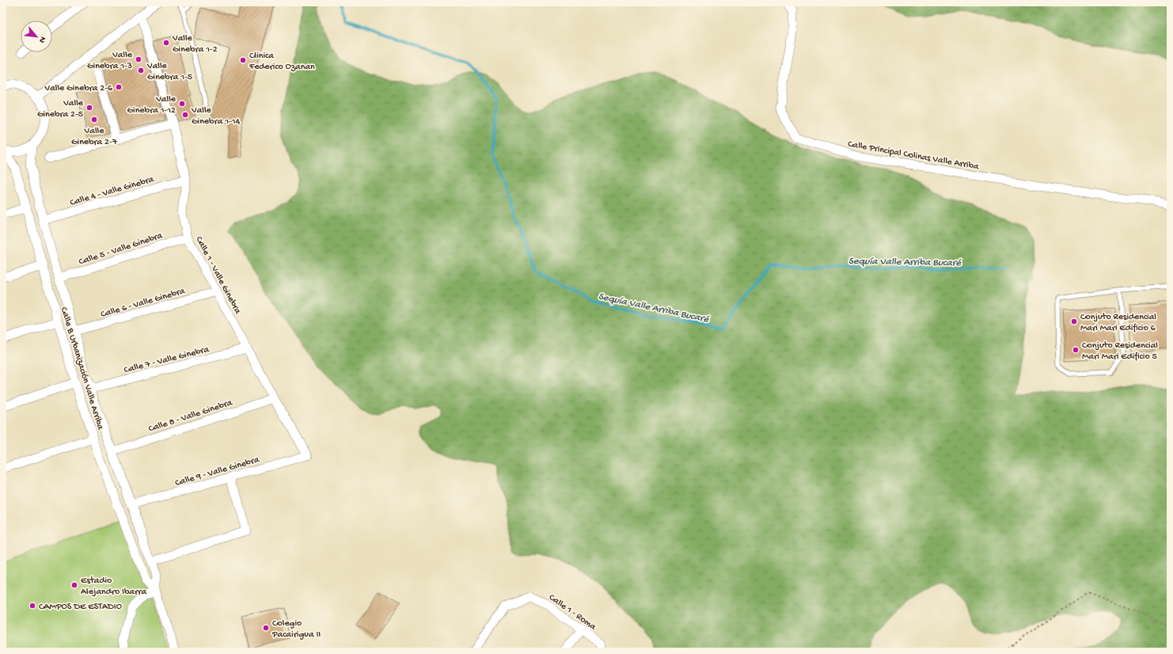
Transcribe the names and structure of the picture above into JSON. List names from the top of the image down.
{
  "streets": {
    "street": [
      "Calle Principal Colinas Valle Arriba",
      "Calle 4 - Valle Ginebra",
      "Calle 5 - Valle Ginebra",
      "Calle 1 - Valle Ginebra",
      "Calle 6 - Valle Ginebra",
      "Calle 7 - Valle Ginebra",
      "Calle B Urbanización Valle Arriba",
      "Calle 8 - Valle Ginebra",
      "Calle 9 - Valle Ginebra",
      "Calle 1 - Roma"
    ]
  },
  "crossings": [
    ["Calle 4 - Valle Ginebra", "Calle 1 - Valle Ginebra"],
    ["Calle 4 - Valle Ginebra", "Calle B Urbanización Valle Arriba"],
    ["Calle 5 - Valle Ginebra", "Calle 1 - Valle Ginebra"],
    ["Calle 5 - Valle Ginebra", "Calle B Urbanización Valle Arriba"],
    ["Calle 1 - Valle Ginebra", "Calle 6 - Valle Ginebra"],
    ["Calle 1 - Valle Ginebra", "Calle 7 - Valle Ginebra"],
    ["Calle 1 - Valle Ginebra", "Calle 8 - Valle Ginebra"],
    ["Calle 1 - Valle Ginebra", "Calle 9 - Valle Ginebra"],
    ["Calle 6 - Valle Ginebra", "Calle B Urbanización Valle Arriba"],
    ["Calle 7 - Valle Ginebra", "Calle B Urbanización Valle Arriba"],
    ["Calle B Urbanización Valle Arriba", "Calle 8 - Valle Ginebra"],
    ["Calle B Urbanización Valle Arriba", "Calle 9 - Valle Ginebra"]
  ],
  "water": ["Sequía Valle Arriba Bucaré"],
  "places": [
    "Valle Ginebra 1-2",
    "Valle Ginebra 1-3",
    "Clinica Federico Ozanan",
    "Valle Ginebra 1-5",
    "Valle Ginebra 2-6",
    "Valle Ginebra 1-12",
    "Valle Ginebra 2-5",
    "Valle Ginebra 1-14",
    "Valle Ginebra 2-7",
    "Conjuto Residencial Mari Mari Edificio 6",
    "Conjuto Residencial Mari Mari Edificio 5",
    "Estadio Alejandro Ibarra",
    "CAMPOS DE ESTADIO",
    "Colegio Pacairigua II"
  ],
  "north": "bottom right"
}
